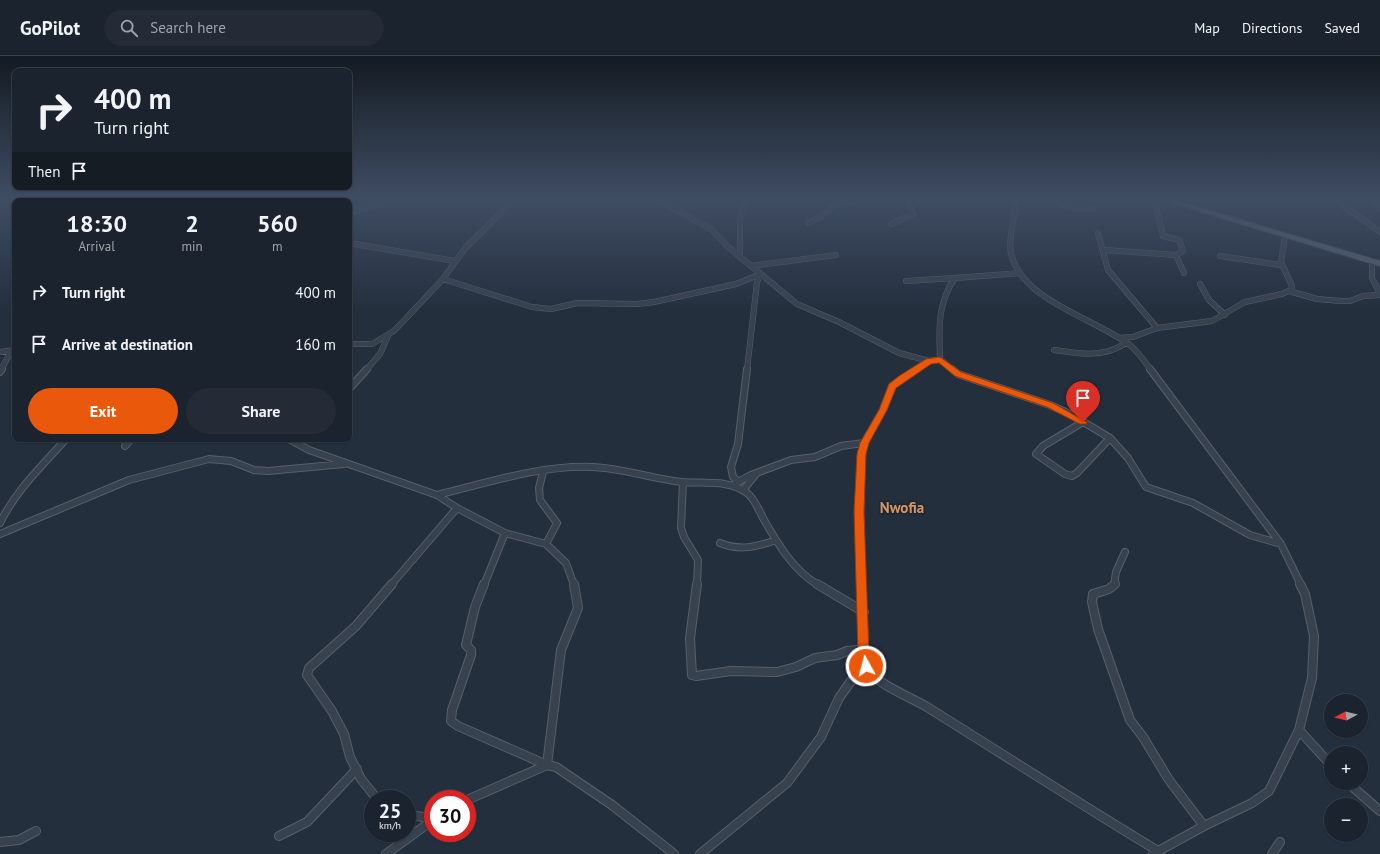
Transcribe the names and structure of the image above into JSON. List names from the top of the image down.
{
  "districts": ["Nwofia"],
  "north": "left",
  "page": {
    "header": "GoPilot",
    "search": "Search here",
    "nav": ["Map", "Directions", "Saved"],
    "turn": ["400 m", "Turn right"],
    "then": "Then",
    "eta": [
      "18:30",
      "Arrival",
      "2",
      "min",
      "560",
      "m"
    ],
    "list": [
      {
        "name": "Turn right",
        "value": "400 m"
      },
      {
        "name": "Arrive at destination",
        "value": "160 m"
      }
    ],
    "buttons": ["Exit", "Share"],
    "map_buttons": ["+", "−"],
    "speed": "25 km/h",
    "limit": "30"
  }
}
